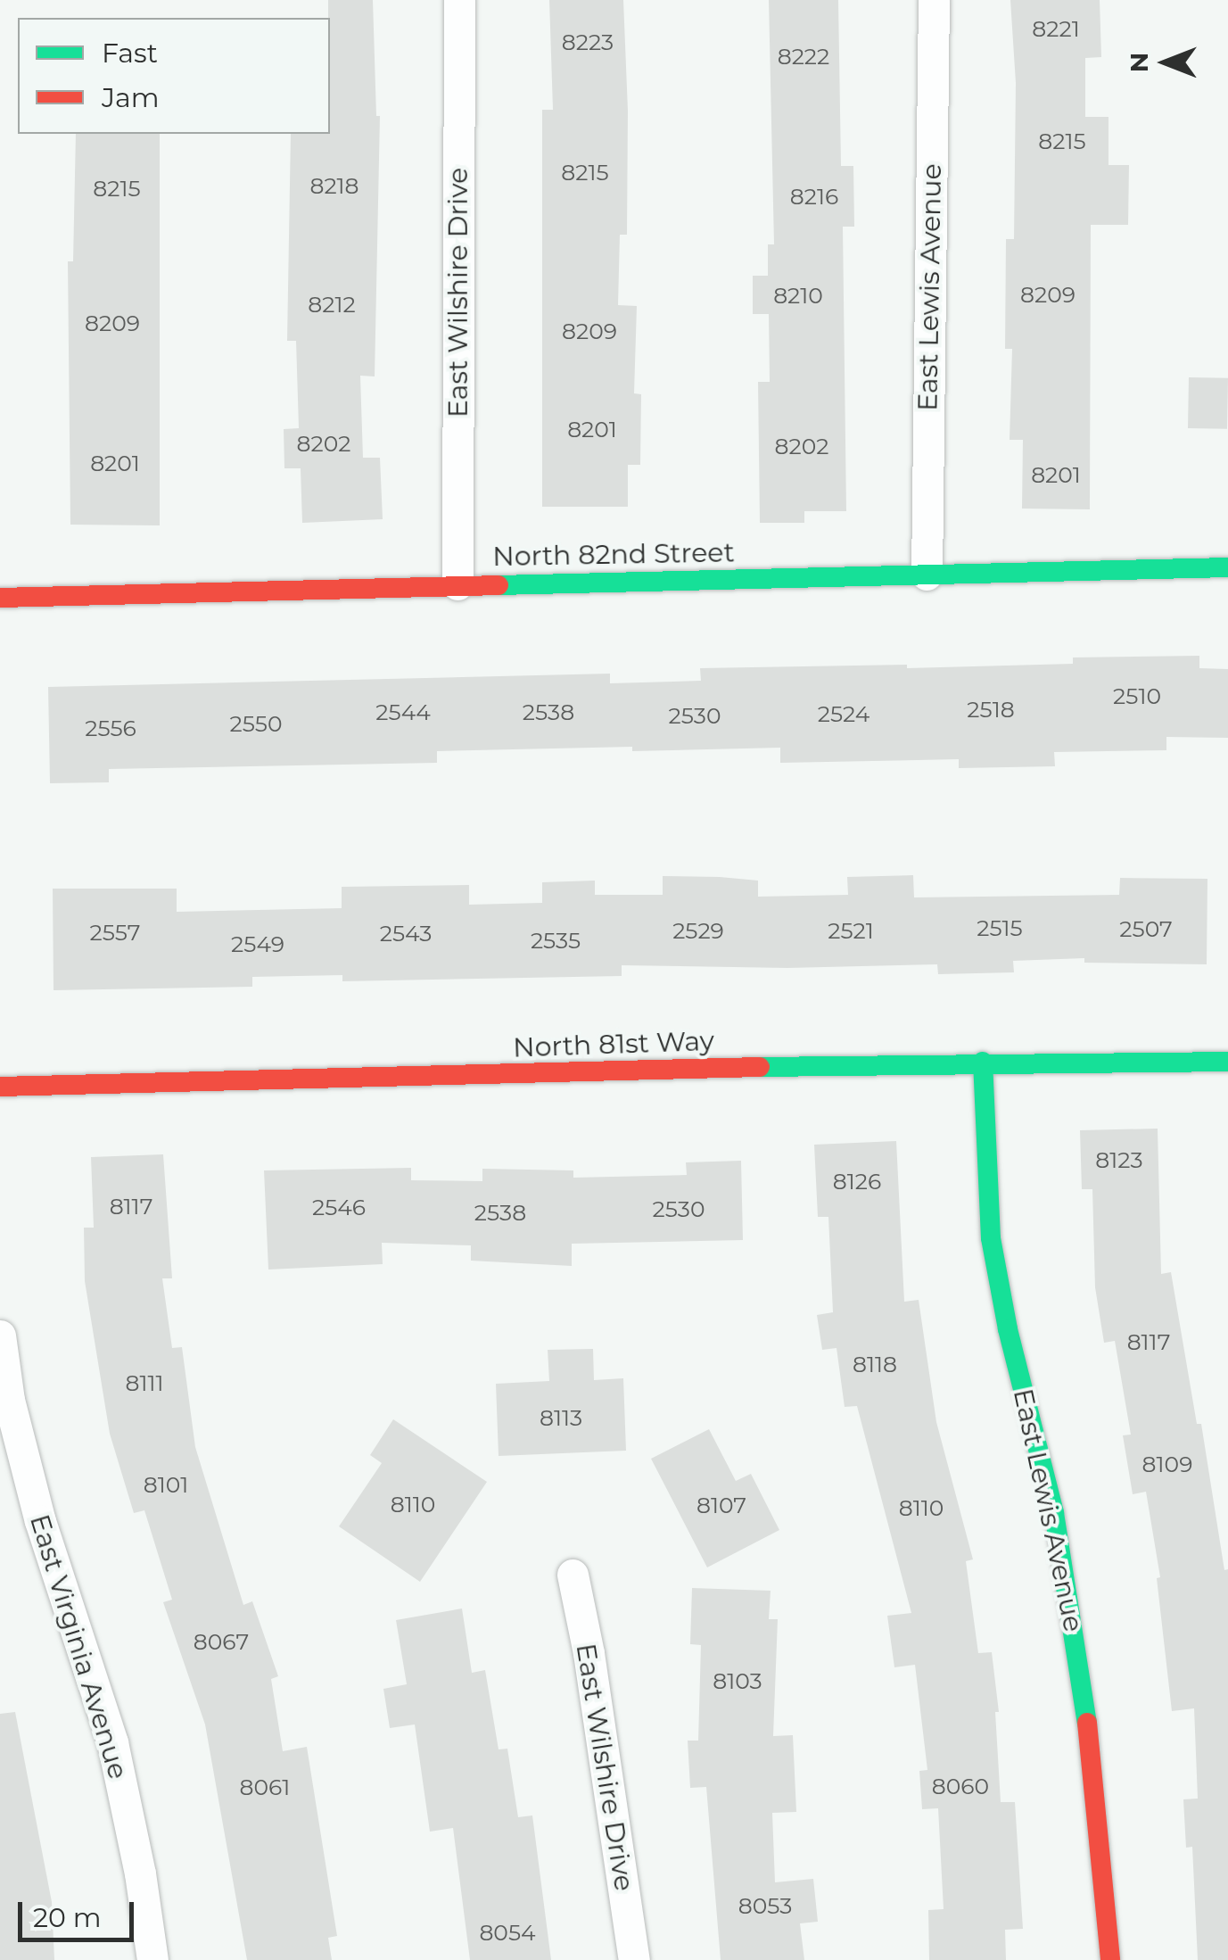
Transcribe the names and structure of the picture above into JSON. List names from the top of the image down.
{
  "streets": {
    "street": [
      "East Lewis Avenue",
      "East Wilshire Drive",
      "North 82nd Street",
      "North 81st Way",
      "East Virginia Avenue"
    ]
  },
  "crossings": [
    ["East Lewis Avenue", "North 82nd Street"],
    ["East Lewis Avenue", "North 81st Way"],
    ["East Wilshire Drive", "North 82nd Street"]
  ],
  "house_numbers": [
    "8221",
    "8223",
    "8222",
    "8215",
    "8215",
    "8218",
    "8215",
    "8216",
    "8209",
    "8210",
    "8212",
    "8209",
    "8209",
    "8201",
    "8202",
    "8202",
    "8201",
    "8201",
    "2510",
    "2518",
    "2544",
    "2538",
    "2524",
    "2530",
    "2550",
    "2556",
    "2515",
    "2507",
    "2529",
    "2521",
    "2557",
    "2543",
    "2535",
    "2549",
    "8123",
    "8126",
    "8117",
    "2546",
    "2530",
    "2538",
    "8117",
    "8118",
    "8111",
    "8113",
    "8109",
    "8101",
    "8110",
    "8107",
    "8110",
    "8067",
    "8103",
    "8060",
    "8061",
    "8053",
    "8054"
  ],
  "legend": ["Fast", "Jam"],
  "scale_bar": "20 m",
  "north": "left"
}
